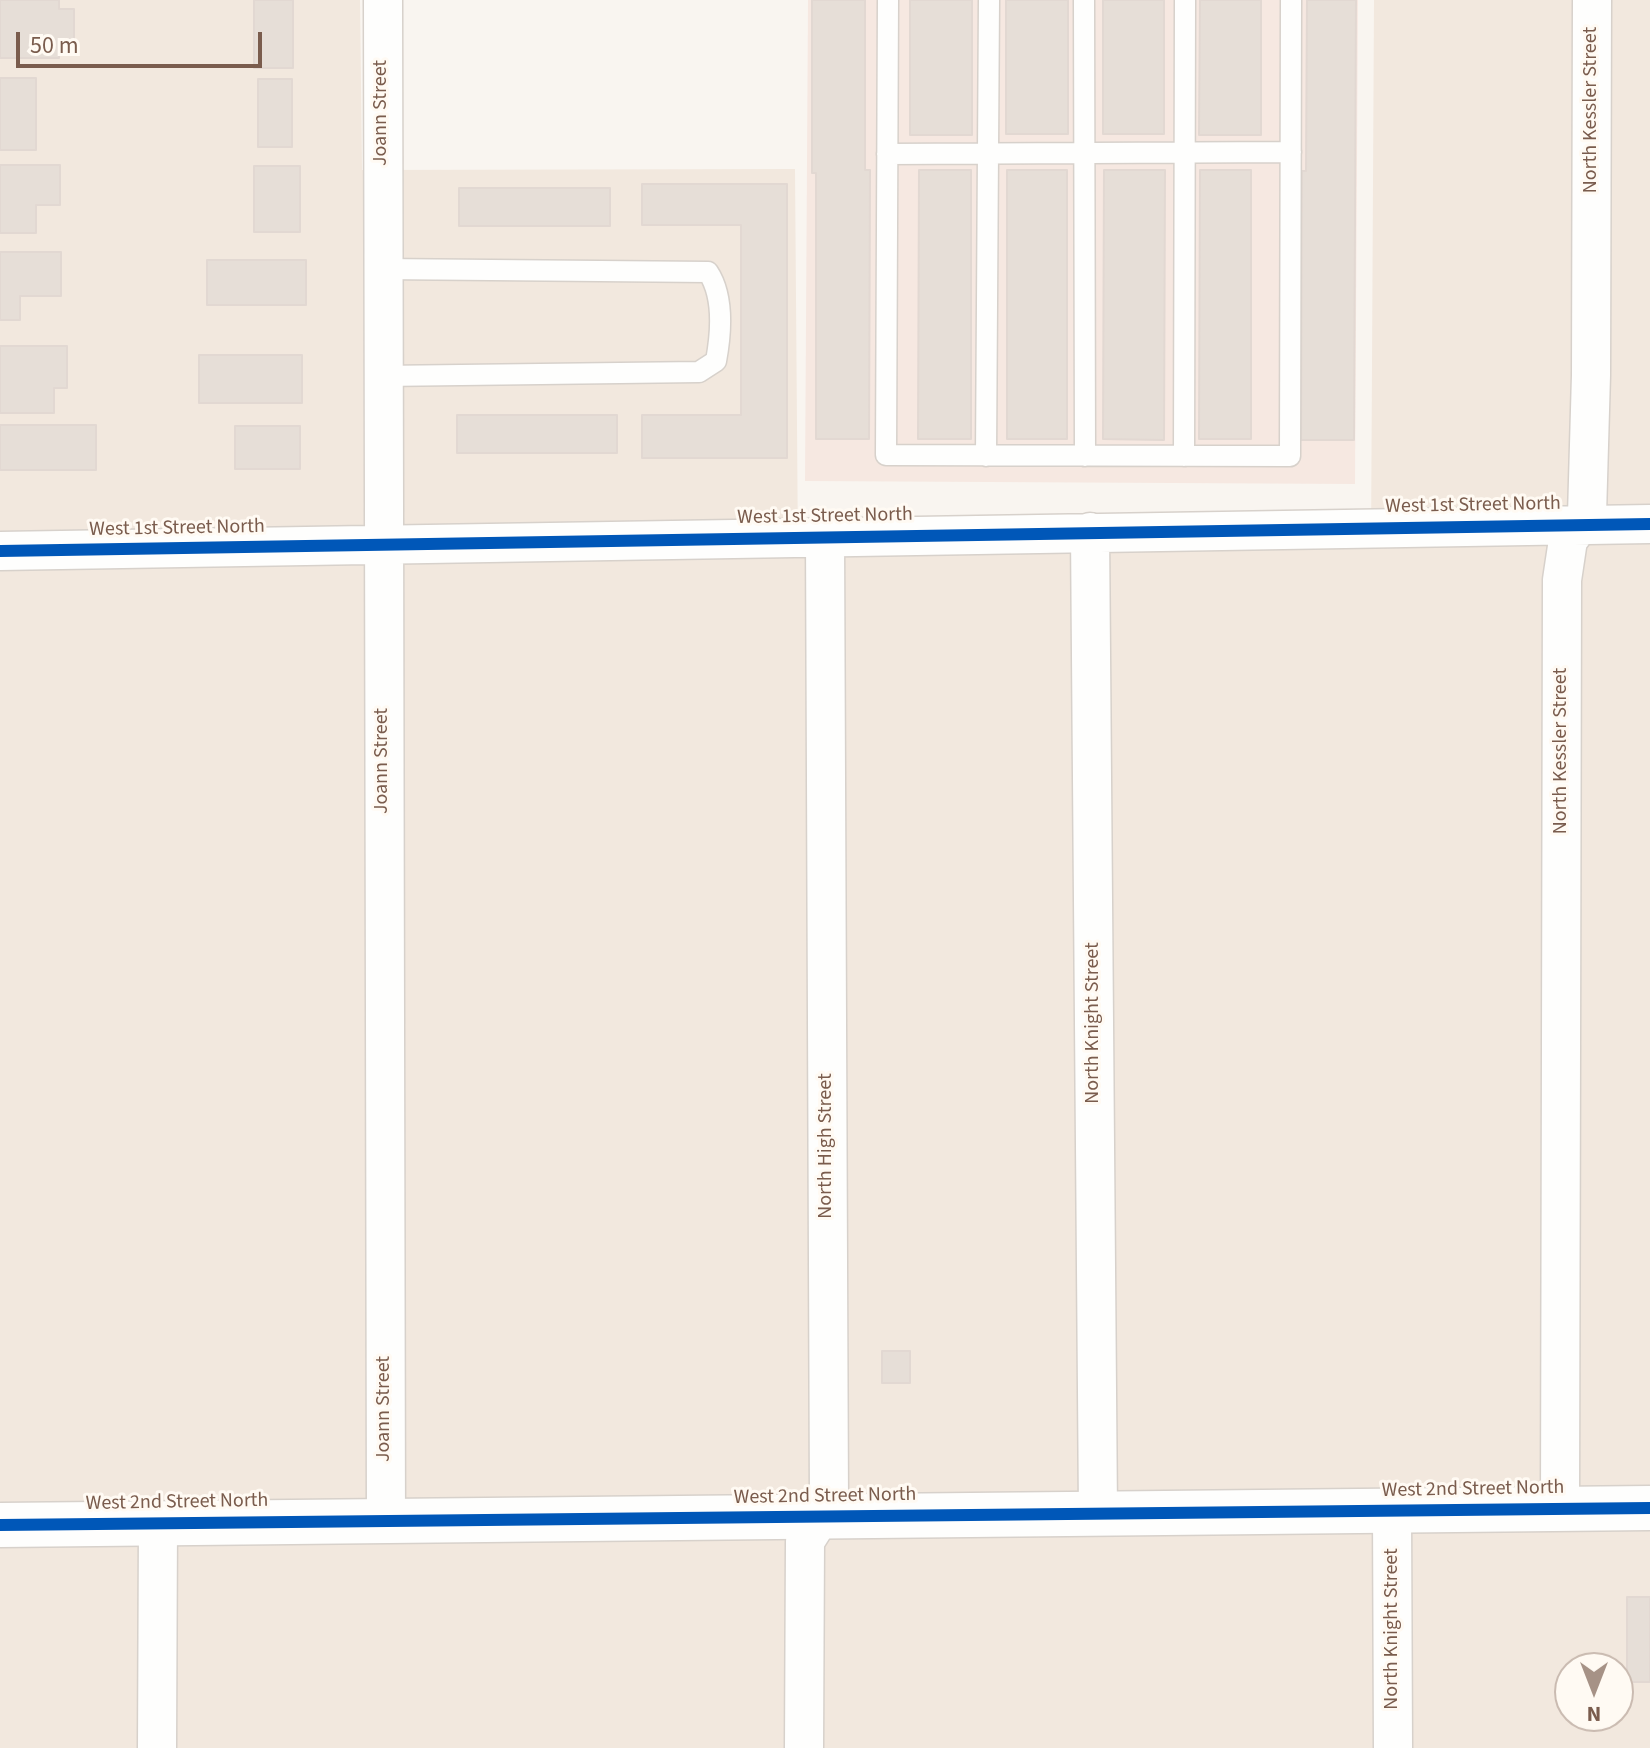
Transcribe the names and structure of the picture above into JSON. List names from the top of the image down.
{
  "streets": {
    "street": [
      "North Kessler Street",
      "Joann Street",
      "West 1st Street North",
      "North Knight Street",
      "North High Street",
      "West 2nd Street North"
    ]
  },
  "crossings": [
    ["North Kessler Street", "West 1st Street North"],
    ["North Kessler Street", "West 2nd Street North"],
    ["Joann Street", "West 1st Street North"],
    ["Joann Street", "West 2nd Street North"],
    ["West 1st Street North", "North Knight Street"],
    ["West 1st Street North", "North High Street"],
    ["North Knight Street", "West 2nd Street North"],
    ["North High Street", "West 2nd Street North"]
  ],
  "scale_bar": "50 m",
  "north": "bottom"
}
